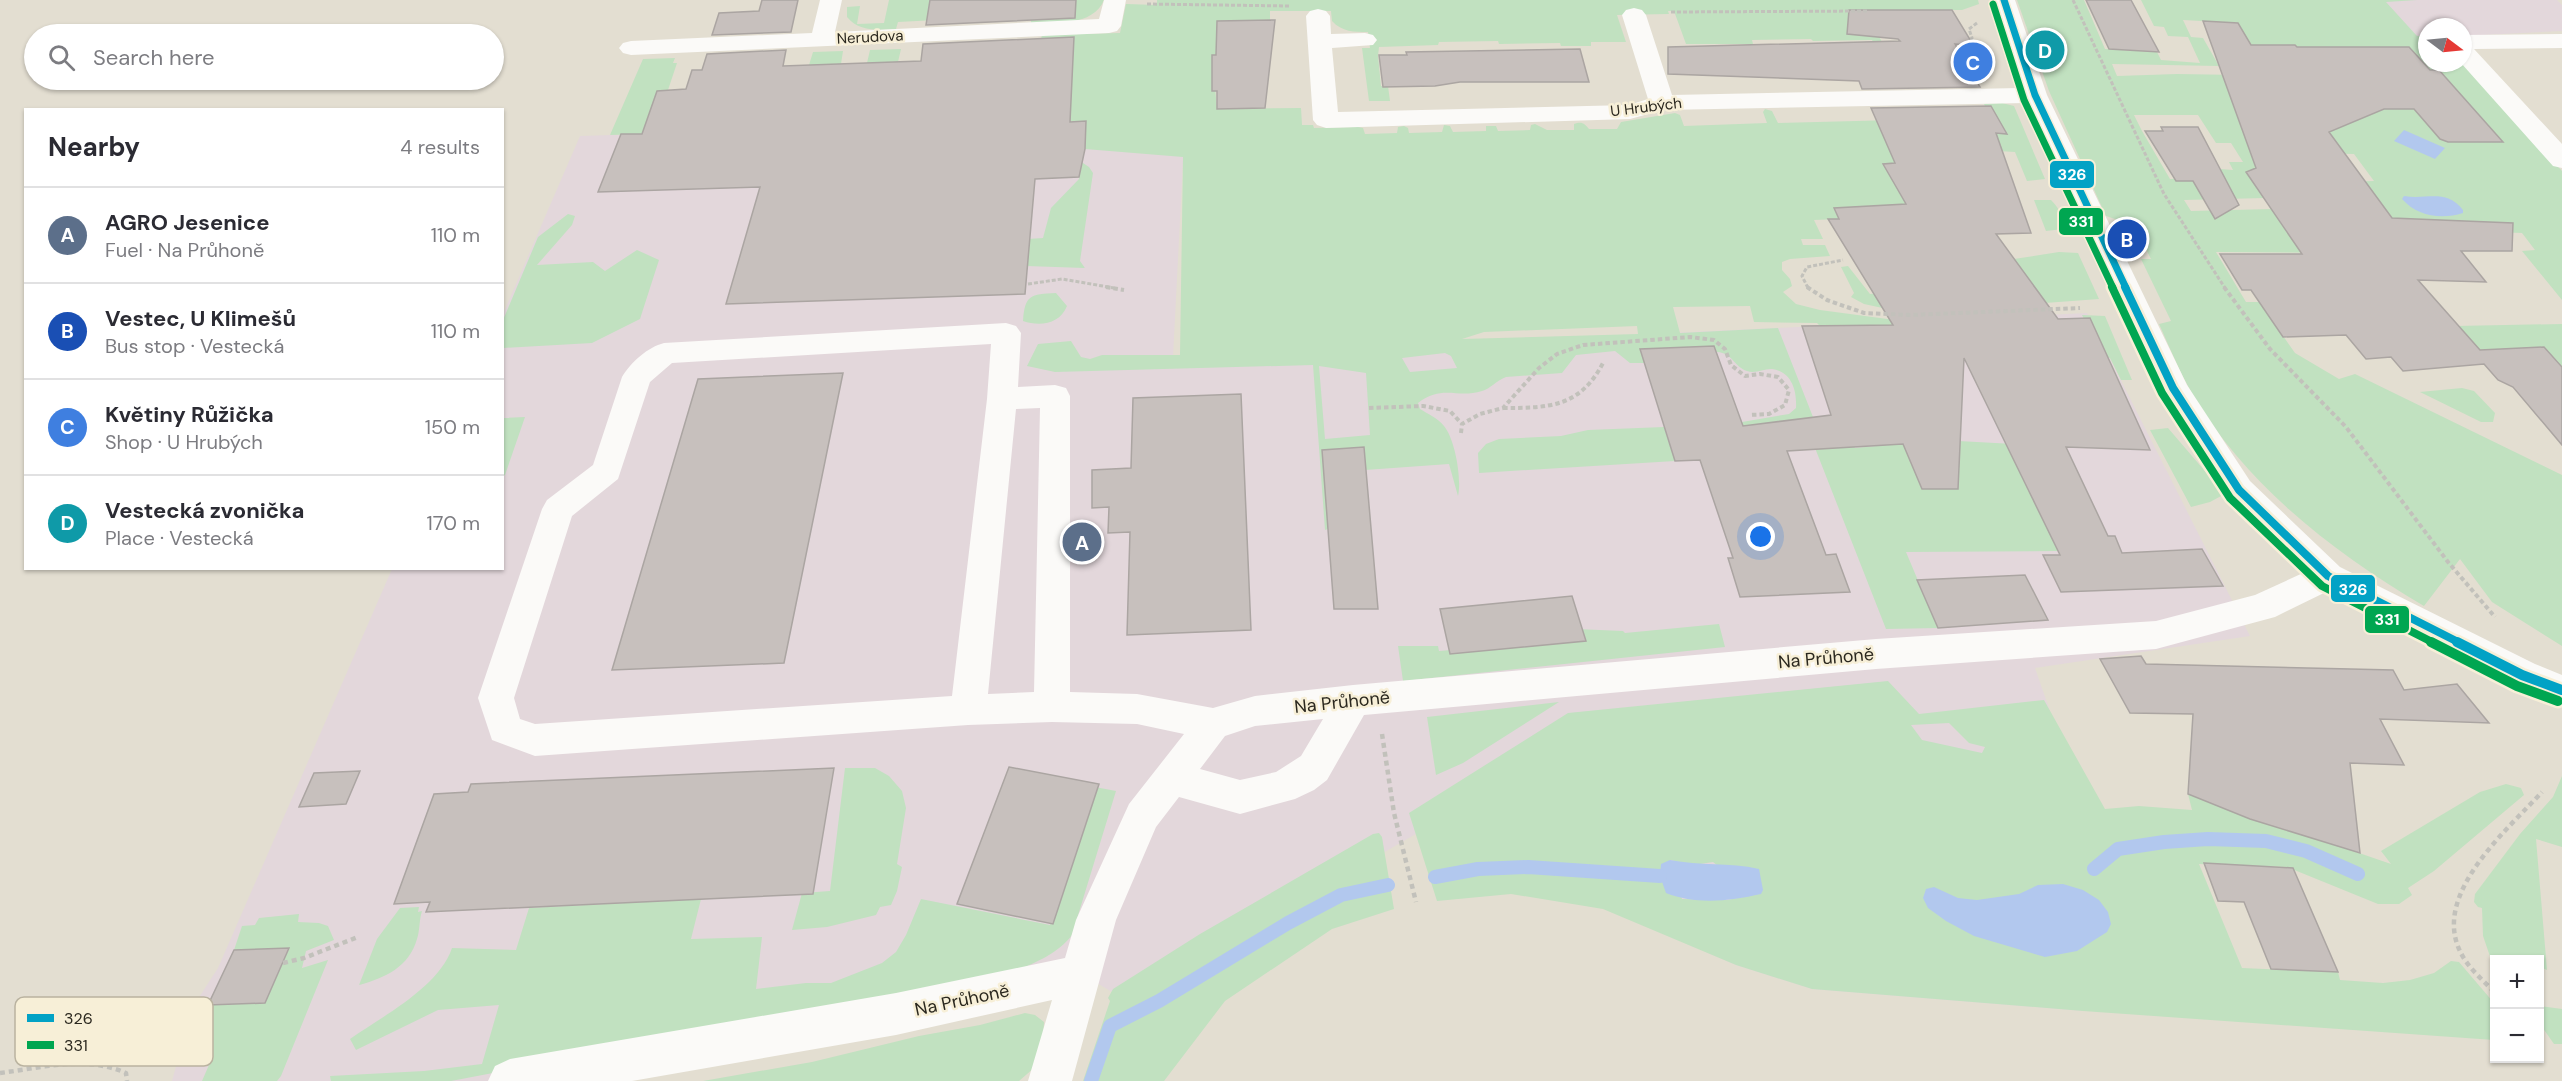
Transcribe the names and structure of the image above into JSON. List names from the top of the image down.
{
  "streets": {
    "street": ["Nerudova", "U Hrubých", "Na Průhoně"]
  },
  "lines": ["transit line 326", "transit line 331"],
  "legend": ["326", "331"],
  "north": "right",
  "page": {
    "search": "Search here",
    "pins": [
      "D",
      "C",
      "B",
      "A"
    ],
    "heading": ["Nearby", "4 results"],
    "list": [
      {
        "mark": "A",
        "name": "AGRO Jesenice",
        "note": "Fuel · Na Průhoně",
        "value": "110 m"
      },
      {
        "mark": "B",
        "name": "Vestec, U Klimešů",
        "note": "Bus stop · Vestecká",
        "value": "110 m"
      },
      {
        "mark": "C",
        "name": "Květiny Růžička",
        "note": "Shop · U Hrubých",
        "value": "150 m"
      },
      {
        "mark": "D",
        "name": "Vestecká zvonička",
        "note": "Place · Vestecká",
        "value": "170 m"
      }
    ],
    "map_buttons": ["+", "−"]
  }
}
